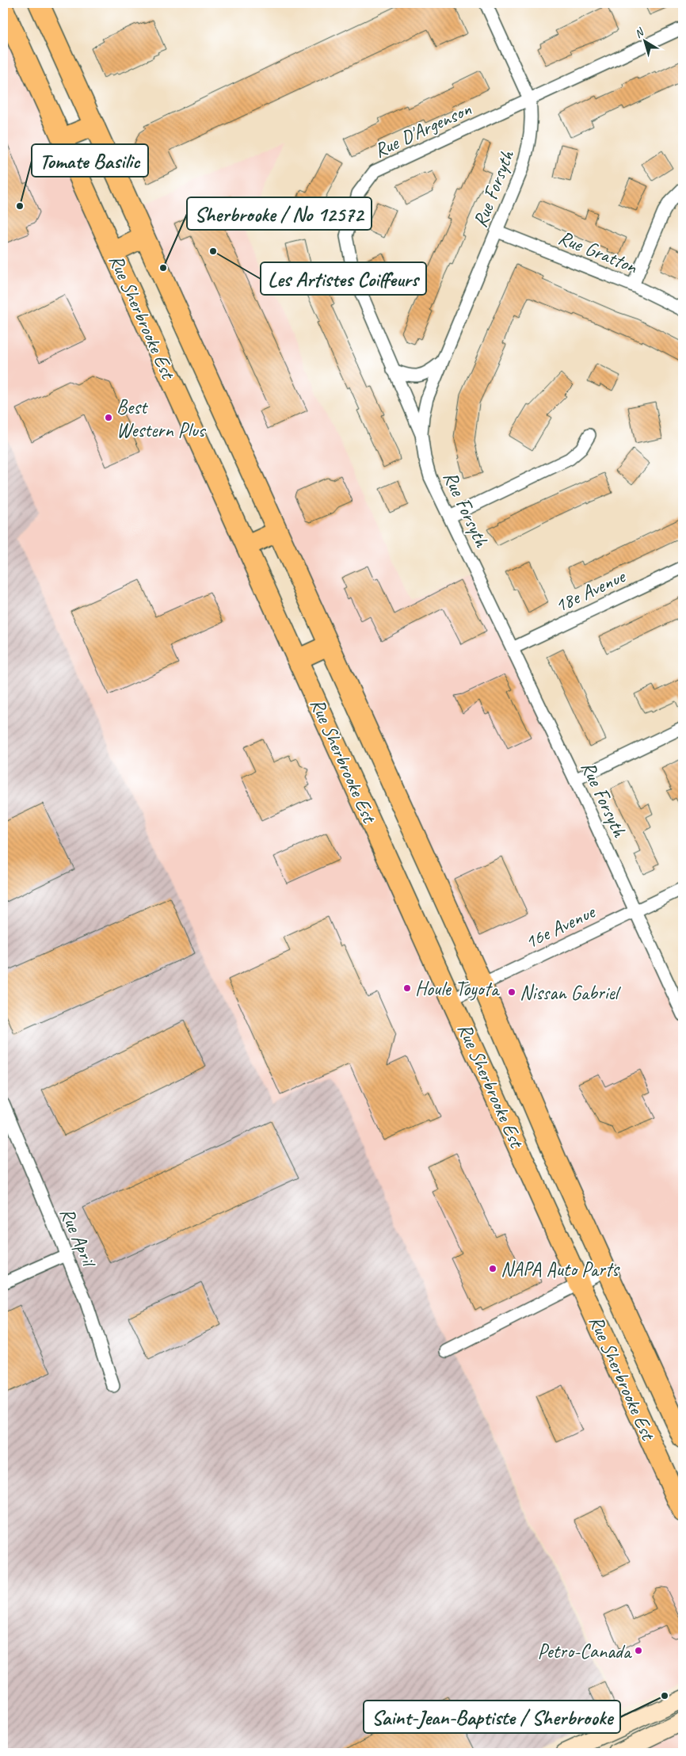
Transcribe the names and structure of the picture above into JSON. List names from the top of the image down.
{
  "streets": {
    "main road": ["Rue Sherbrooke Est"],
    "street": [
      "Rue D'Argenson",
      "Rue Forsyth",
      "Rue Gratton",
      "18e Avenue",
      "16e Avenue",
      "Rue April"
    ]
  },
  "crossings": [
    ["Rue D'Argenson", "Rue Forsyth"],
    ["Rue Forsyth", "Rue Gratton"],
    ["Rue Forsyth", "18e Avenue"],
    ["Rue Forsyth", "16e Avenue"],
    ["Rue Sherbrooke Est", "16e Avenue"]
  ],
  "places": [
    "Tomate Basilic",
    "Les Artistes Coiffeurs",
    "Sherbrooke / No 12572",
    "Best Western Plus",
    "Houle Toyota",
    "Nissan Gabriel",
    "NAPA Auto Parts",
    "Petro-Canada",
    "Saint-Jean-Baptiste / Sherbrooke"
  ],
  "north": "top left"
}
